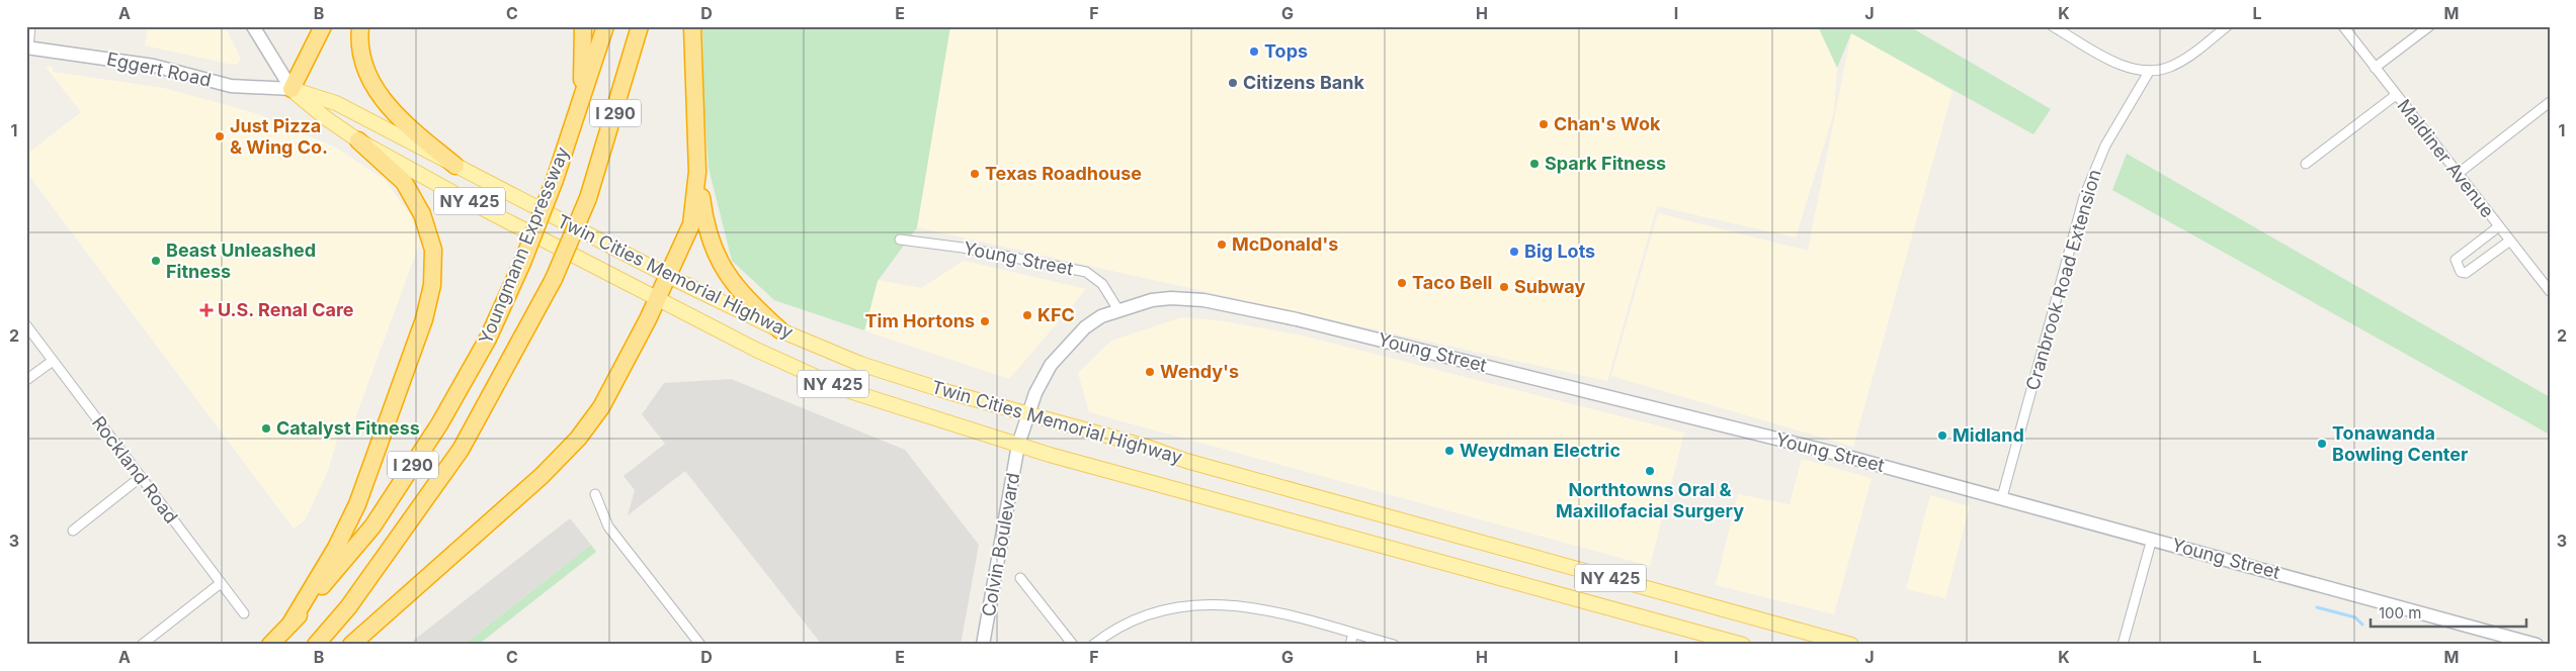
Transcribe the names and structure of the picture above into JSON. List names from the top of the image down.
{
  "streets": {
    "highway": ["I 290", "Youngmann Expressway"],
    "main road": ["NY 425", "Twin Cities Memorial Highway"],
    "street": [
      "Eggert Road",
      "Maldiner Avenue",
      "Young Street",
      "Cranbrook Road Extension",
      "Rockland Road",
      "Colvin Boulevard"
    ]
  },
  "crossings": [
    ["Eggert Road", "Twin Cities Memorial Highway"],
    ["Young Street", "Twin Cities Memorial Highway"],
    ["Young Street", "Cranbrook Road Extension"],
    ["Young Street", "Colvin Boulevard"],
    ["Twin Cities Memorial Highway", "Colvin Boulevard"]
  ],
  "places": {
    "other": [
      "Tops",
      "Citizens Bank",
      "Chan's Wok",
      "Just Pizza & Wing Co.",
      "Spark Fitness",
      "Texas Roadhouse",
      "McDonald's",
      "Big Lots",
      "Beast Unleashed Fitness",
      "Taco Bell",
      "Subway",
      "KFC",
      "Tim Hortons",
      "Wendy's",
      "Catalyst Fitness",
      "Midland",
      "Tonawanda Bowling Center",
      "Weydman Electric",
      "Northtowns Oral & Maxillofacial Surgery"
    ],
    "health": ["U.S. Renal Care"]
  },
  "scale_bar": "100 m",
  "grid": {
    "columns": [
      "A",
      "B",
      "C",
      "D",
      "E",
      "F",
      "G",
      "H",
      "I",
      "J",
      "K",
      "L",
      "M"
    ],
    "rows": ["1", "2", "3"]
  }
}
